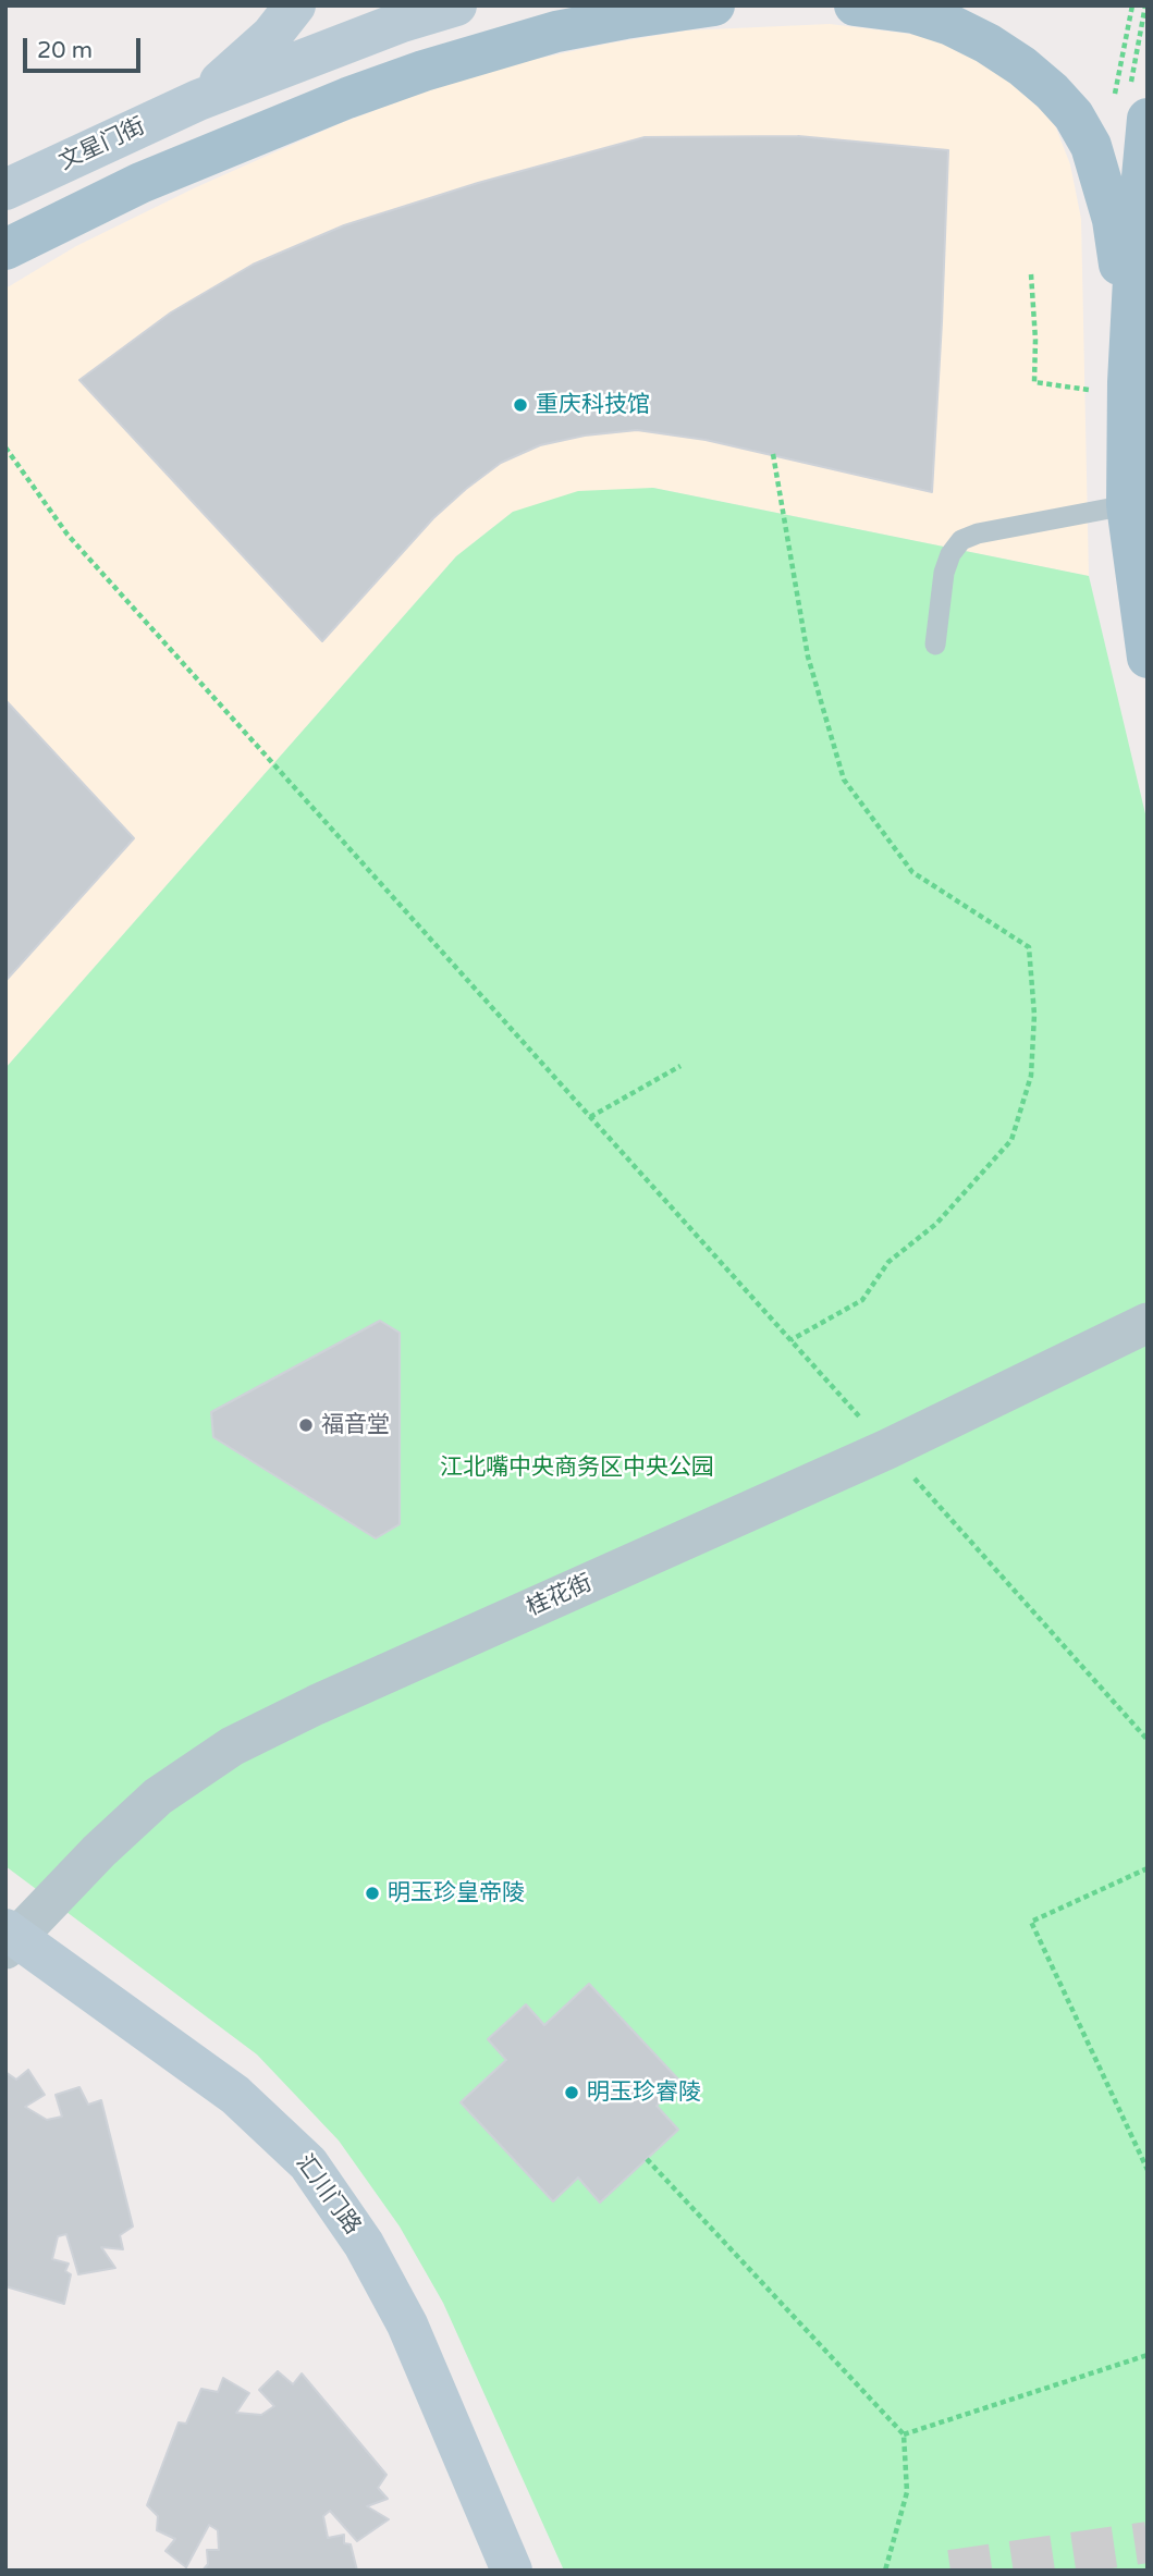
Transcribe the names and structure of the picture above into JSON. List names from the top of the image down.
{
  "streets": {
    "street": ["文星门街", "桂花街", "汇川门路"]
  },
  "crossings": [
    ["桂花街", "汇川门路"]
  ],
  "parks": ["江北嘴中央商务区中央公园"],
  "places": [
    "重庆科技馆",
    "福音堂",
    "明玉珍皇帝陵",
    "明玉珍睿陵"
  ],
  "scale_bar": "20 m"
}
